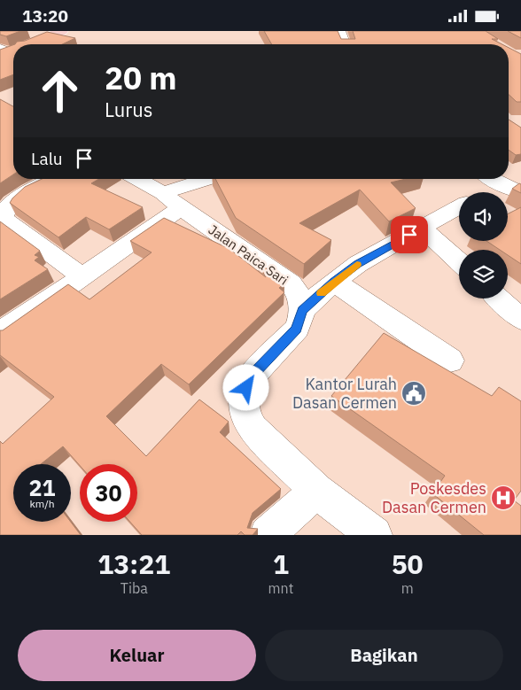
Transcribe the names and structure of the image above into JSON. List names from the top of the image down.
{
  "streets": {
    "street": ["Jalan Paica Sari"]
  },
  "places": {
    "public building": ["Kantor Lurah Dasan Cermen"],
    "hospital": ["Poskesdes Dasan Cermen"]
  },
  "page": {
    "status": "13:20",
    "turn": ["20 m", "Lurus"],
    "then": "Lalu",
    "speed": "21 km/h",
    "limit": "30",
    "eta": [
      "13:21",
      "Tiba",
      "1",
      "mnt",
      "50",
      "m"
    ],
    "buttons": ["Keluar", "Bagikan"]
  }
}
